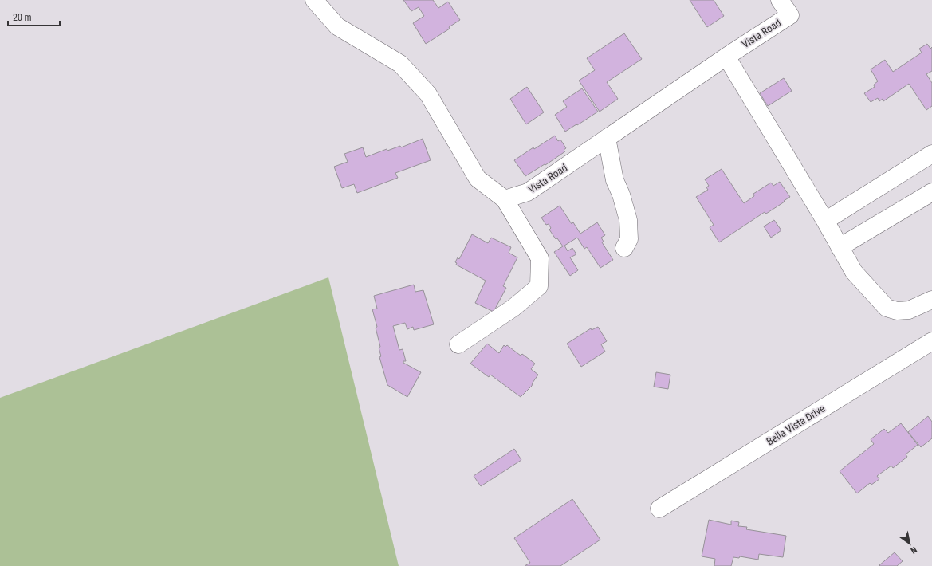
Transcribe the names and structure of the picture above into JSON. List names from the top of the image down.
{
  "streets": {
    "street": ["Vista Road", "Bella Vista Drive"]
  },
  "scale_bar": "20 m",
  "north": "bottom right"
}
